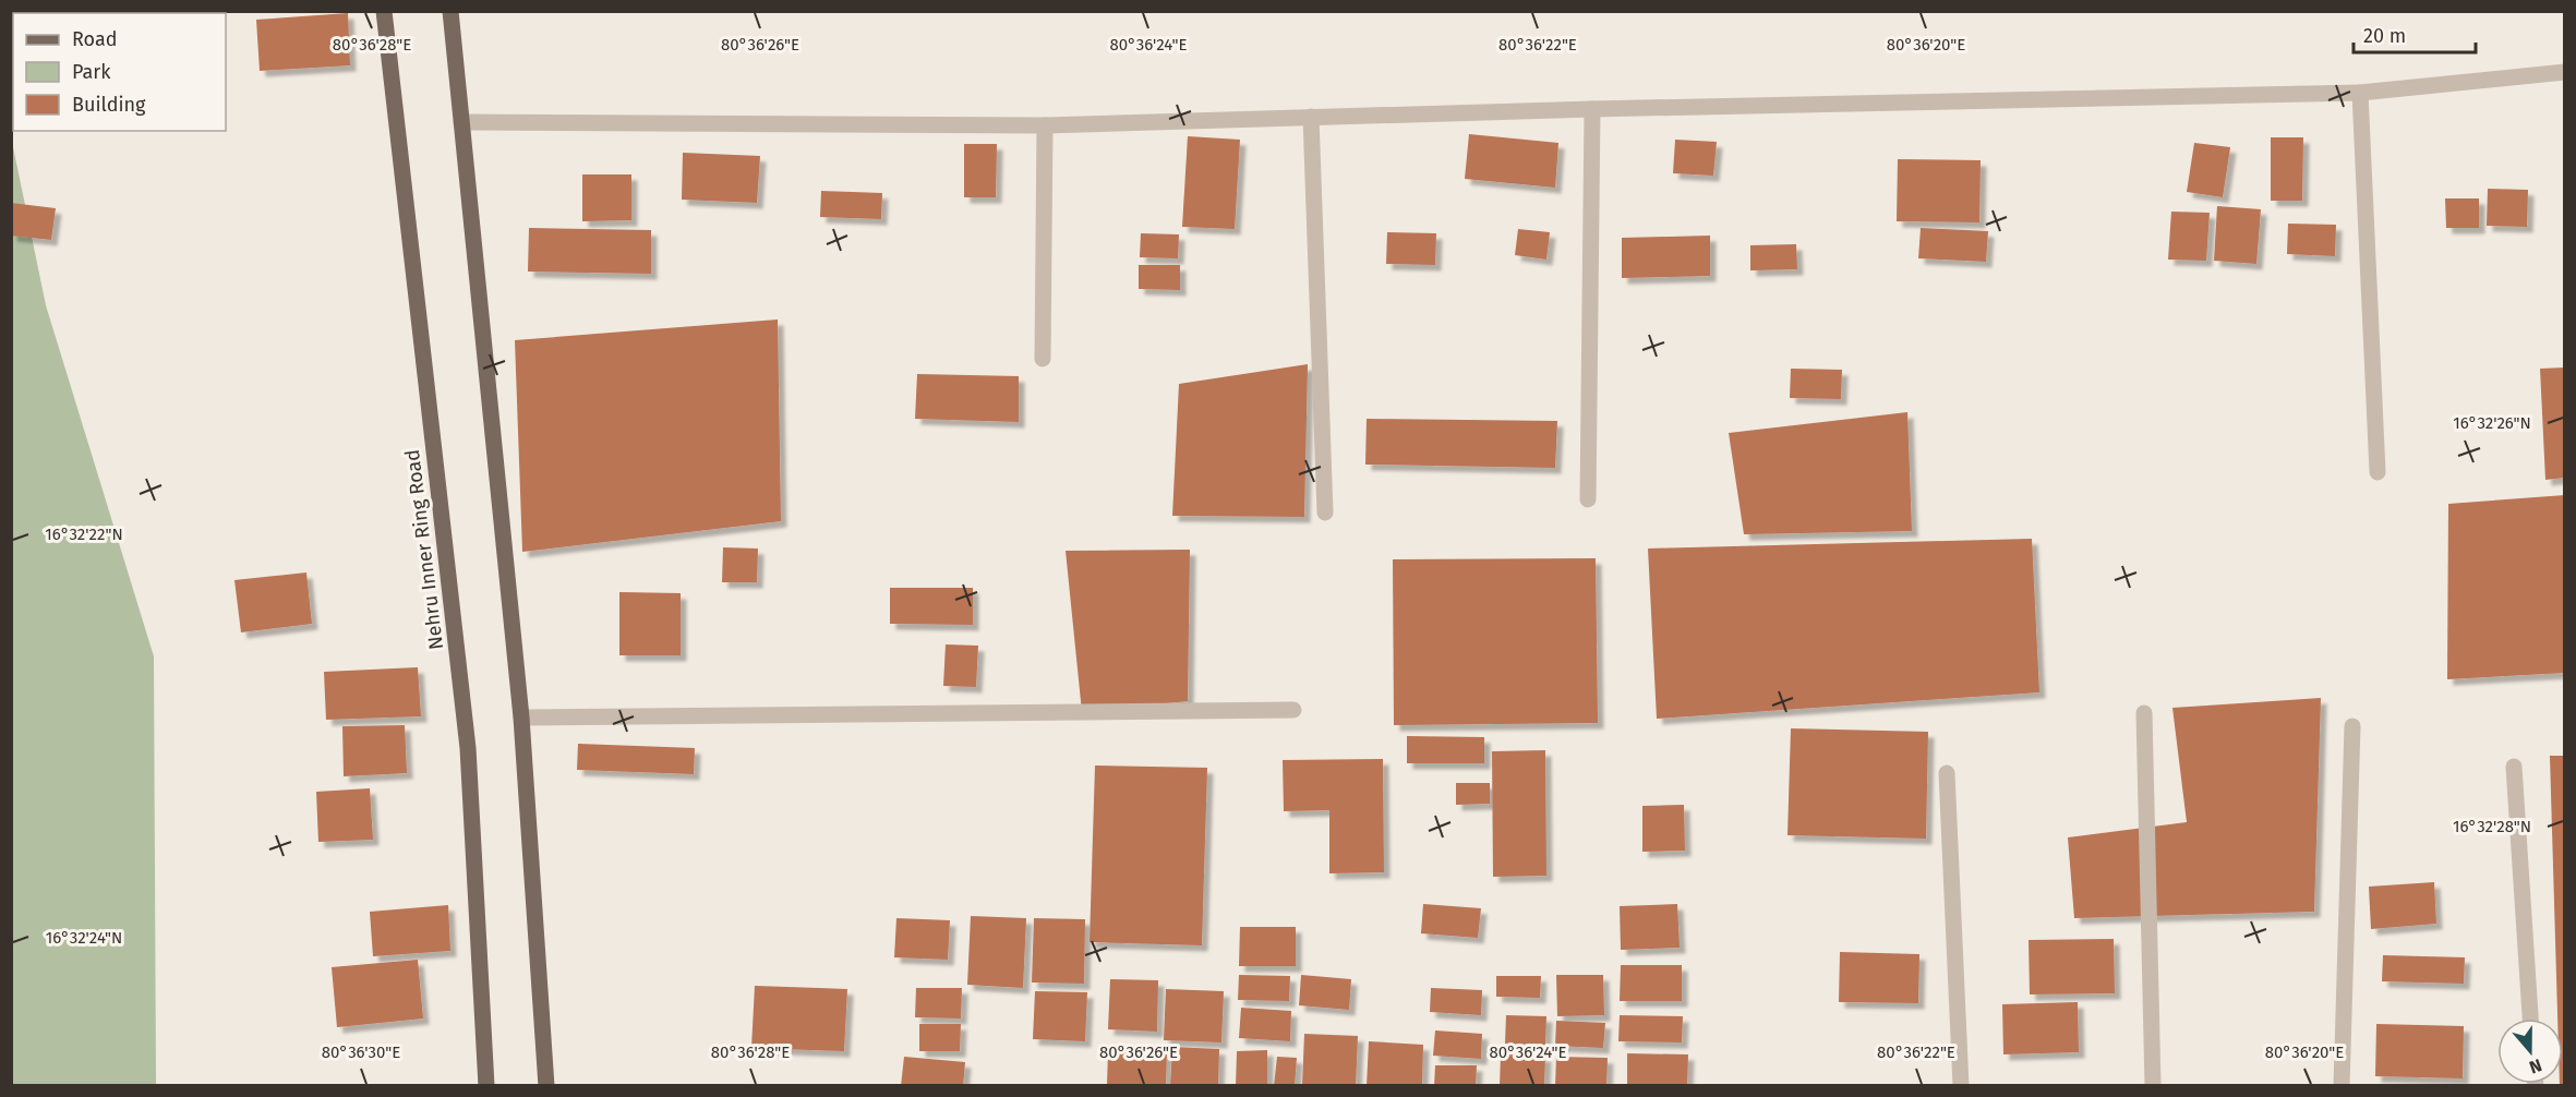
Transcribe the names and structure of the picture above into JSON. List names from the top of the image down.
{
  "streets": {
    "main road": ["Nehru Inner Ring Road"]
  },
  "legend": ["Road", "Park", "Building"],
  "scale_bar": "20 m",
  "north": "bottom",
  "coordinates": [
    "80°36'28\"E",
    "80°36'26\"E",
    "80°36'24\"E",
    "80°36'22\"E",
    "80°36'20\"E",
    "16°32'26\"N",
    "16°32'22\"N",
    "16°32'28\"N",
    "16°32'24\"N",
    "80°36'30\"E"
  ]
}
